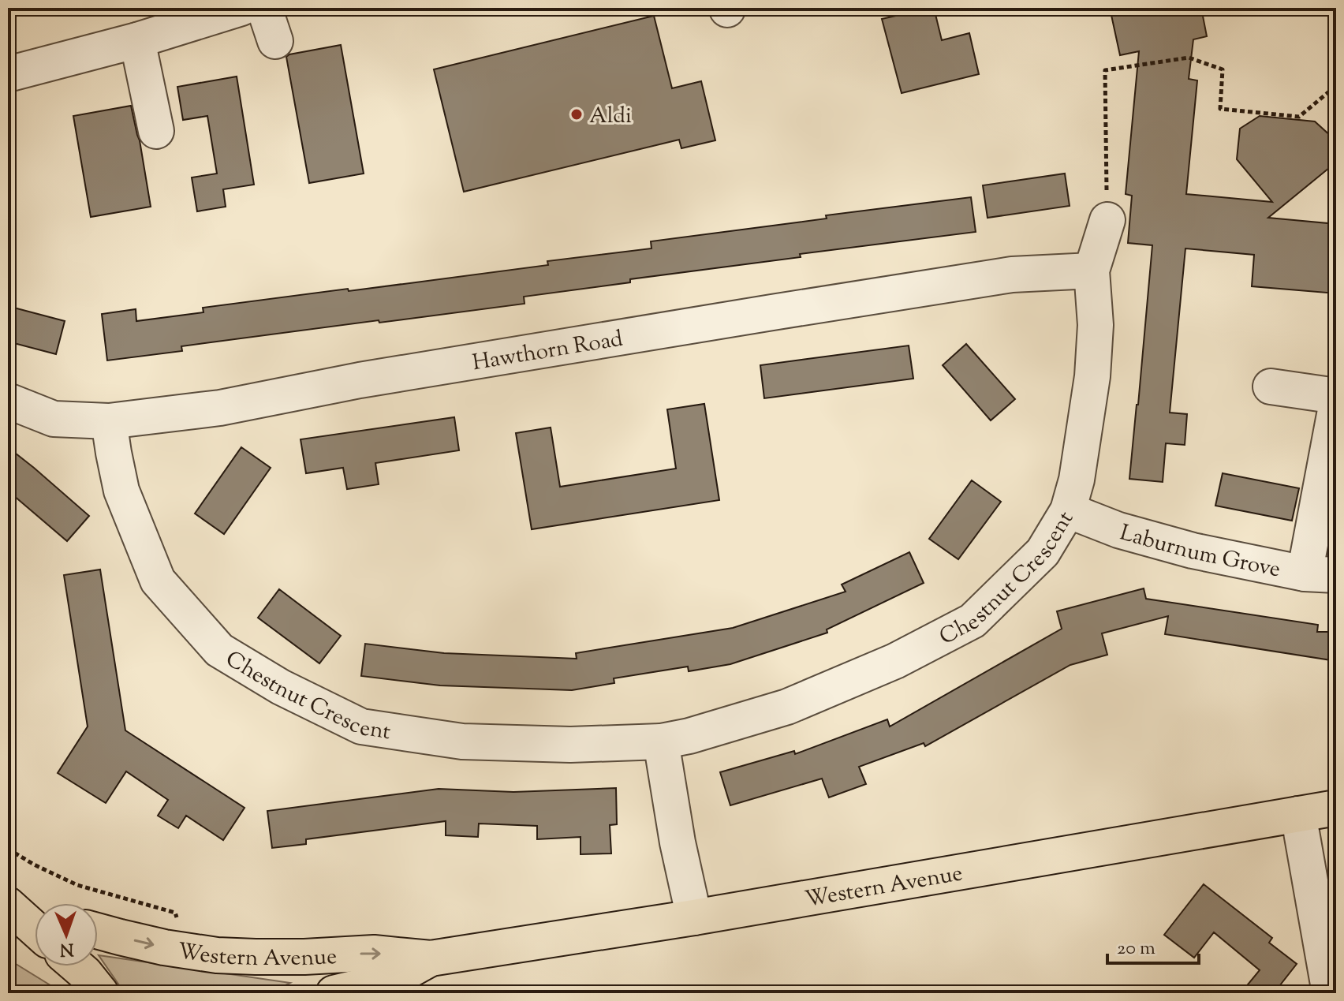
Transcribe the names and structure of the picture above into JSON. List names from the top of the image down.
{
  "streets": {
    "main road": ["Western Avenue"],
    "street": ["Hawthorn Road", "Laburnum Grove", "Chestnut Crescent"]
  },
  "crossings": [
    ["Hawthorn Road", "Chestnut Crescent"],
    ["Laburnum Grove", "Chestnut Crescent"]
  ],
  "places": ["Aldi"],
  "scale_bar": "20 m",
  "north": "bottom"
}
